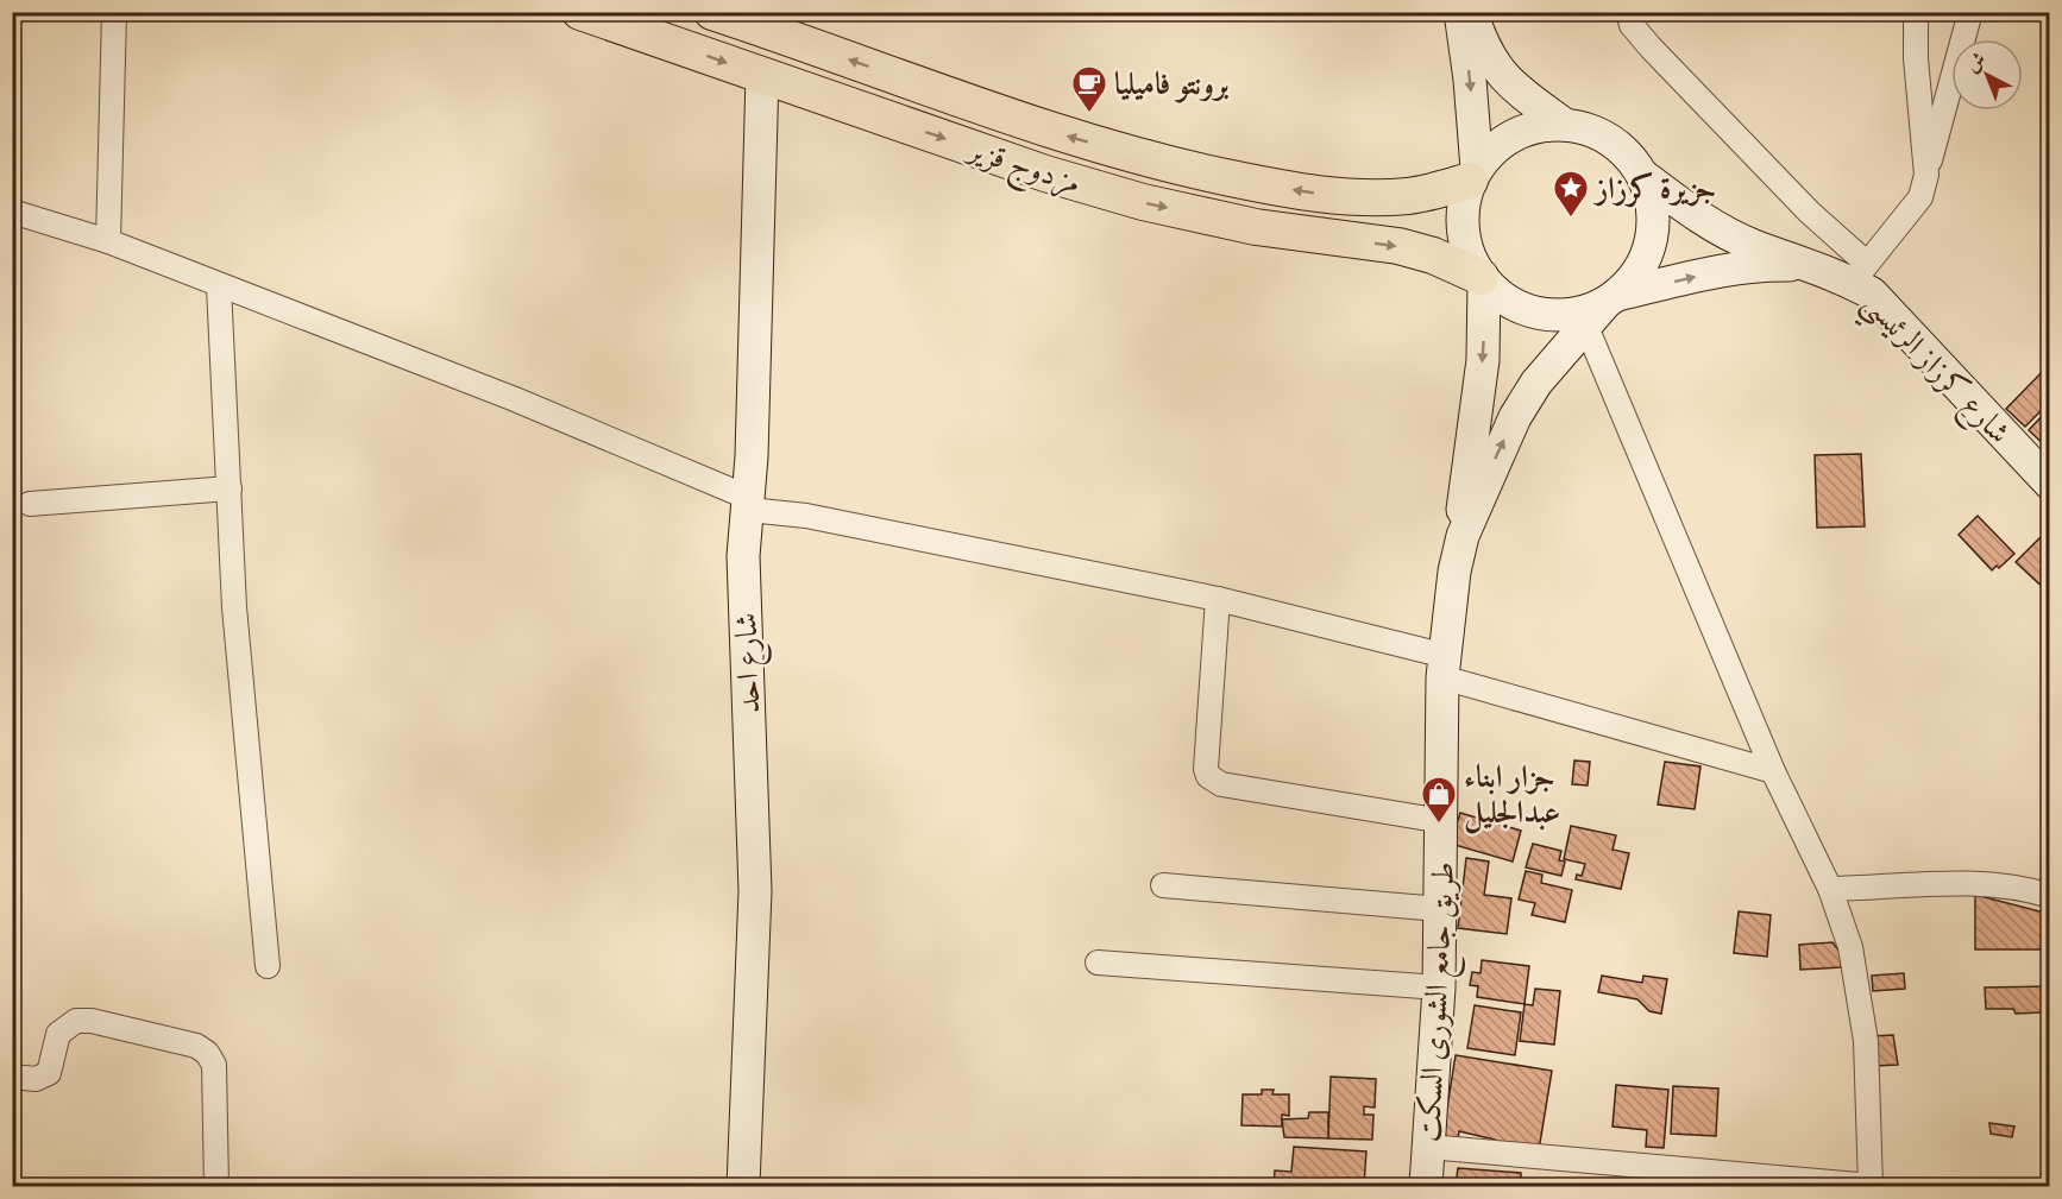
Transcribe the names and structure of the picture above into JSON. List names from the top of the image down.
{
  "streets": {
    "main road": [
      "مزدوج قزير",
      "شارع كرزاز الرئيسي",
      "شارع احد",
      "طريق جامع الشورى السكت"
    ]
  },
  "crossings": [
    ["مزدوج قزير", "شارع كرزاز الرئيسي"],
    ["مزدوج قزير", "شارع احد"],
    ["مزدوج قزير", "طريق جامع الشورى السكت"],
    ["شارع كرزاز الرئيسي", "طريق جامع الشورى السكت"]
  ],
  "places": {
    "cafe": ["برونتو فاميليا"],
    "place": ["جزيرة كرزاز"],
    "shop": ["جزار ابناء عبدالجليل"]
  },
  "north": "top left"
}
